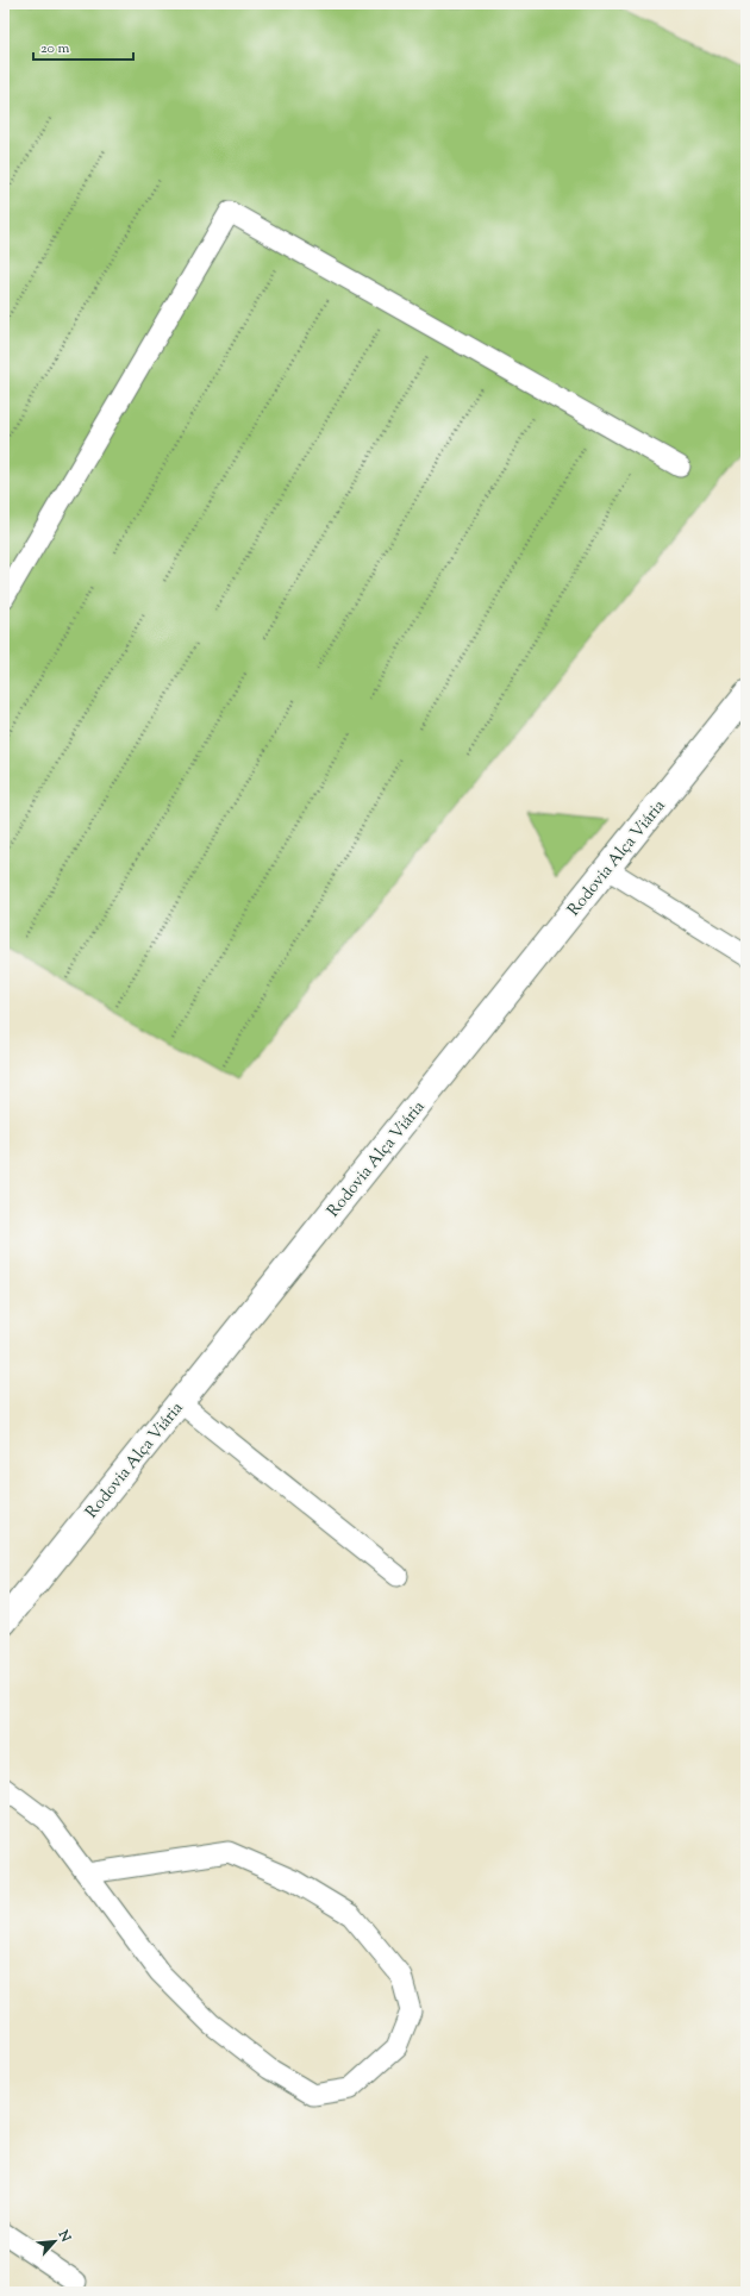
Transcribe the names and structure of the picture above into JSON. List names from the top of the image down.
{
  "streets": {
    "highway": ["Rodovia Alça Viária"]
  },
  "scale_bar": "20 m",
  "north": "top right"
}
